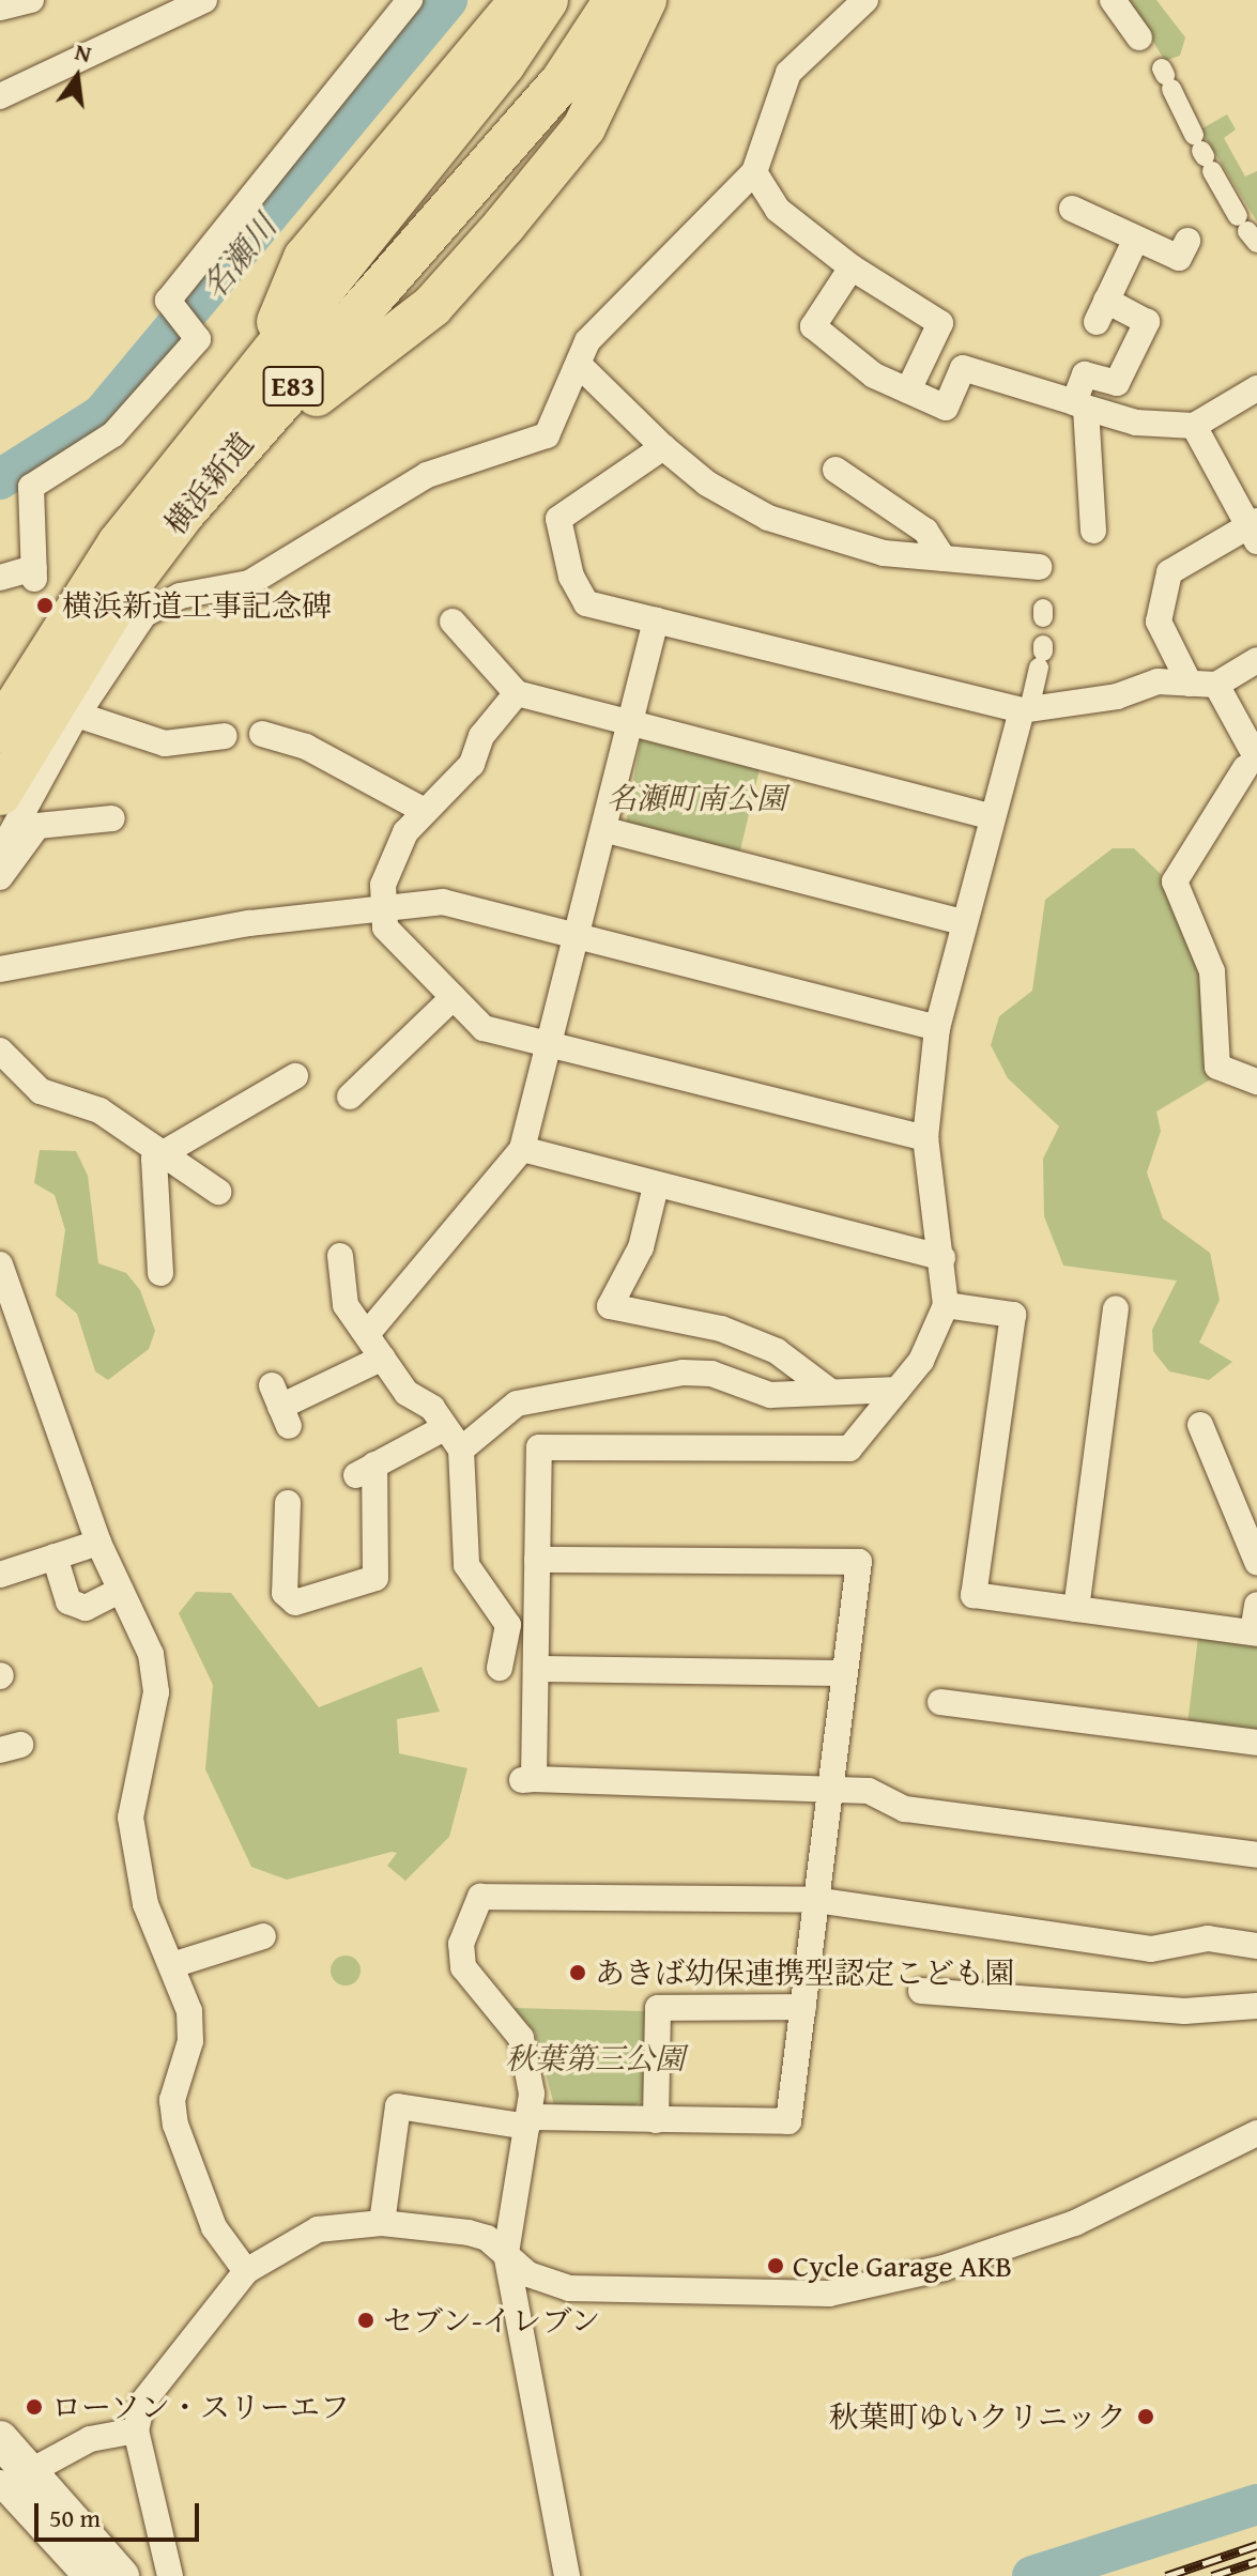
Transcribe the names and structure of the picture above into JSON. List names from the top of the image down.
{
  "streets": {
    "highway": ["E83", "横浜新道"]
  },
  "water": ["名瀬川"],
  "parks": ["名瀬町南公園", "秋葉第三公園"],
  "places": [
    "横浜新道工事記念碑",
    "あきば幼保連携型認定こども園",
    "Cycle Garage AKB",
    "セブン-イレブン",
    "ローソン・スリーエフ",
    "秋葉町ゆいクリニック"
  ],
  "scale_bar": "50 m",
  "north": "top"
}
